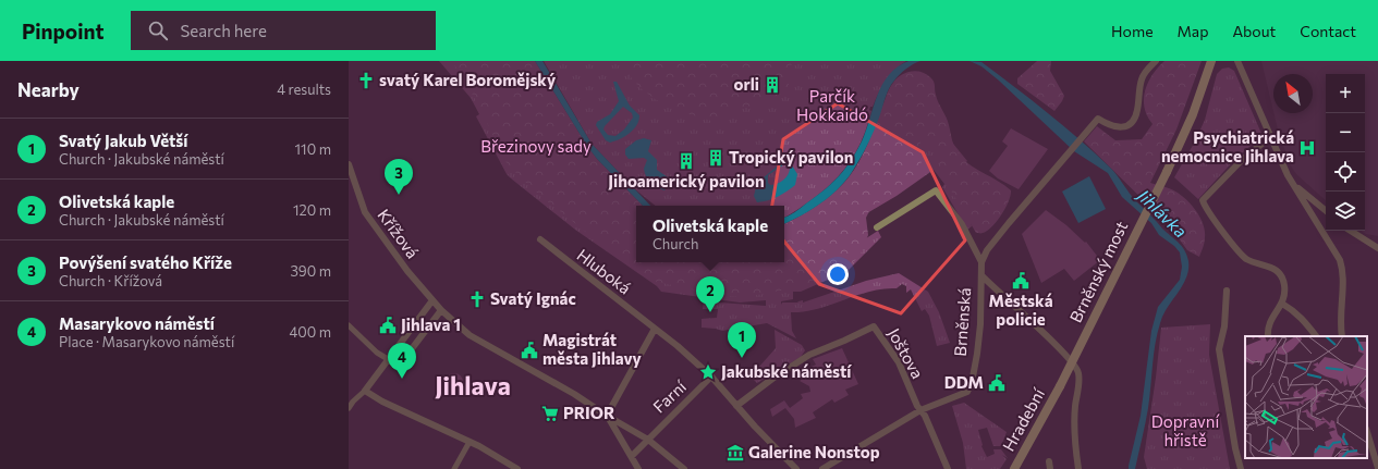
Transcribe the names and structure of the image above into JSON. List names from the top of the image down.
{
  "streets": {
    "main road": ["Brněnský most", "Hradební"],
    "street": [
      "Křížová",
      "Hluboká",
      "Brněnská",
      "Joštova",
      "Farní"
    ]
  },
  "crossings": [
    ["Křížová", "Farní"],
    ["Hluboká", "Farní"],
    ["Brněnský most", "Hradební"],
    ["Brněnská", "Joštova"]
  ],
  "districts": ["Jihlava"],
  "water": ["Jihlávka"],
  "parks": ["Parčík Hokkaidó", "Březinovy sady", "Dopravní hřistě"],
  "places": {
    "church": ["svatý Karel Boromějský", "Svatý Ignác"],
    "building": ["orli", "Tropický pavilon", "Jihoamerický pavilon"],
    "hospital": ["Psychiatrická nemocnice Jihlava"],
    "public building": [
      "Městská policie",
      "Jihlava 1",
      "Magistrát města Jihlavy",
      "DDM"
    ],
    "place": ["Jakubské náměstí"],
    "supermarket": ["PRIOR"],
    "museum": ["Galerine Nonstop"]
  },
  "north": "top left",
  "page": {
    "header": "Pinpoint",
    "search": "Search here",
    "nav": [
      "Home",
      "Map",
      "About",
      "Contact"
    ],
    "heading": ["Nearby", "4 results"],
    "map_buttons": ["+", "−"],
    "list": [
      {
        "mark": "1",
        "name": "Svatý Jakub Větší",
        "note": "Church · Jakubské náměstí",
        "value": "110 m"
      },
      {
        "mark": "2",
        "name": "Olivetská kaple",
        "note": "Church · Jakubské náměstí",
        "value": "120 m"
      },
      {
        "mark": "3",
        "name": "Povýšení svatého Kříže",
        "note": "Church · Křížová",
        "value": "390 m"
      },
      {
        "mark": "4",
        "name": "Masarykovo náměstí",
        "note": "Place · Masarykovo náměstí",
        "value": "400 m"
      }
    ],
    "pins": [
      "3",
      "2",
      "1",
      "4"
    ],
    "popup": ["Olivetská kaple", "Church"]
  }
}
